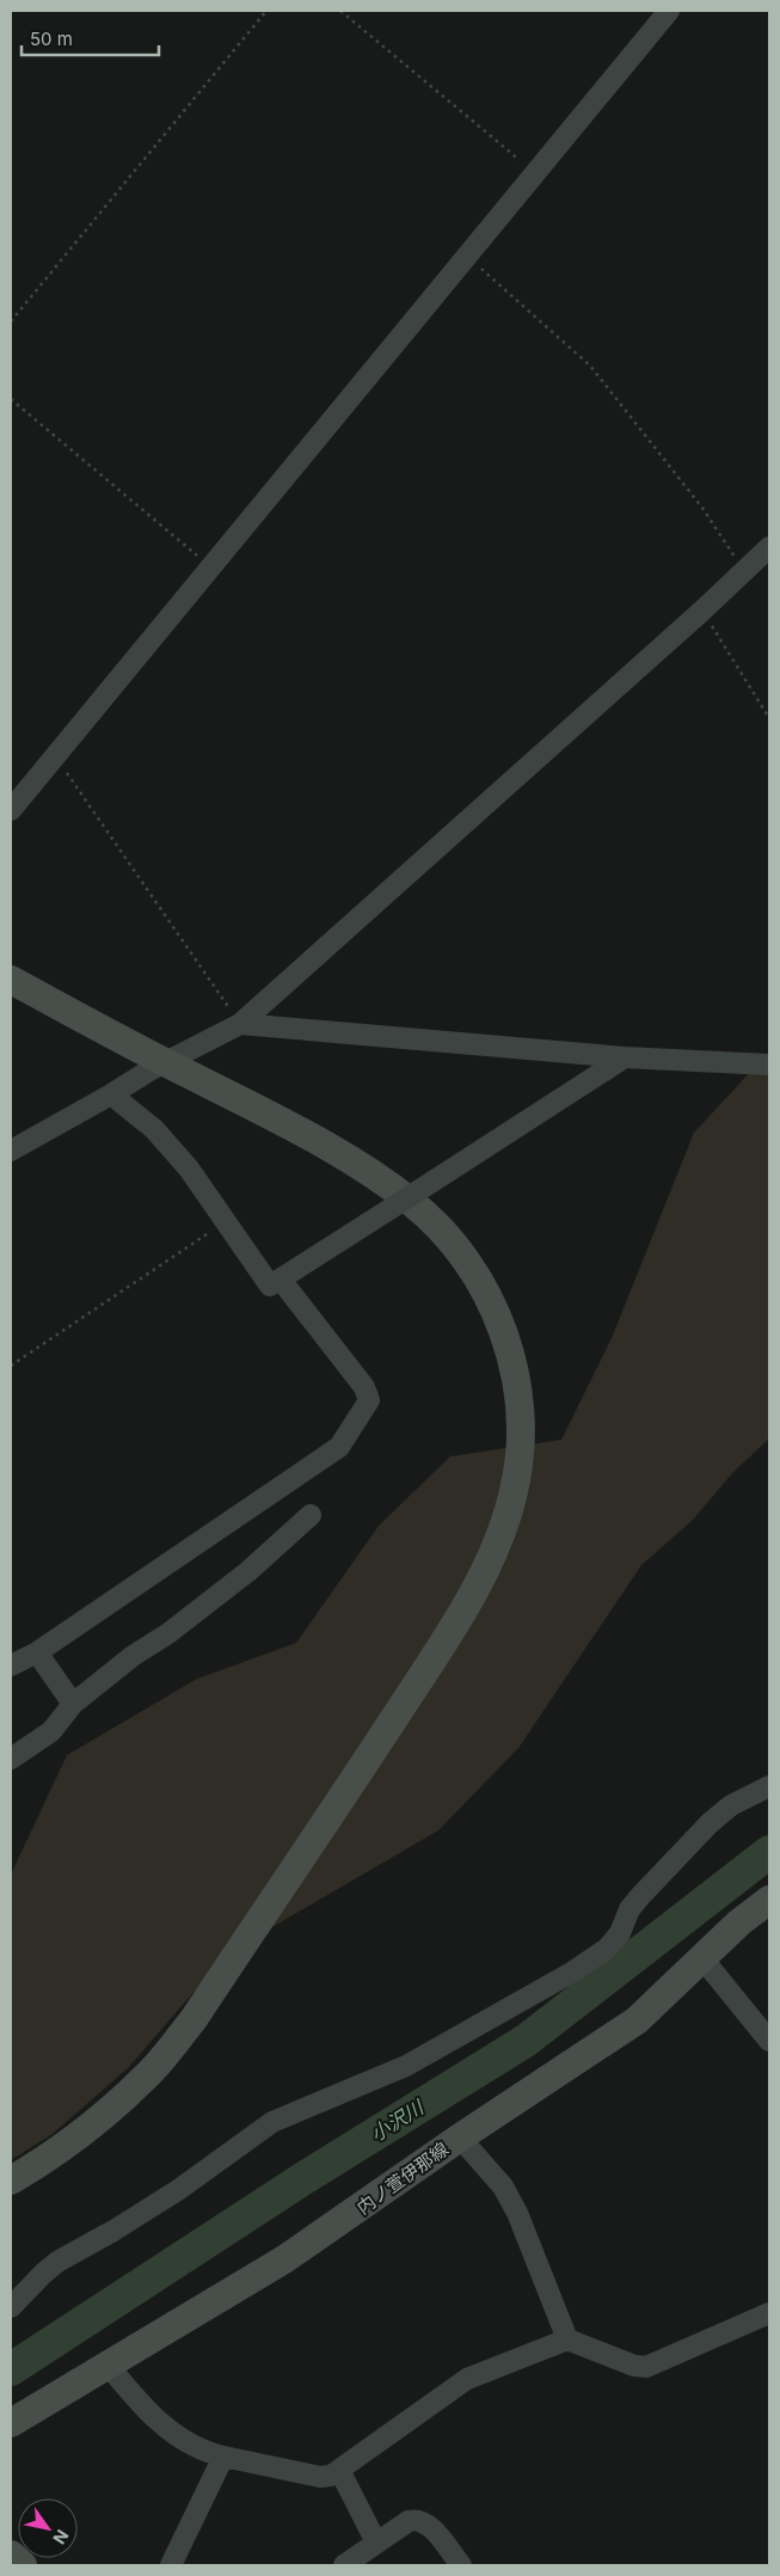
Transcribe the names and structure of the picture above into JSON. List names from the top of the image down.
{
  "streets": {
    "street": ["内ノ萱伊那線"]
  },
  "water": ["小沢川"],
  "scale_bar": "50 m",
  "north": "bottom right"
}
